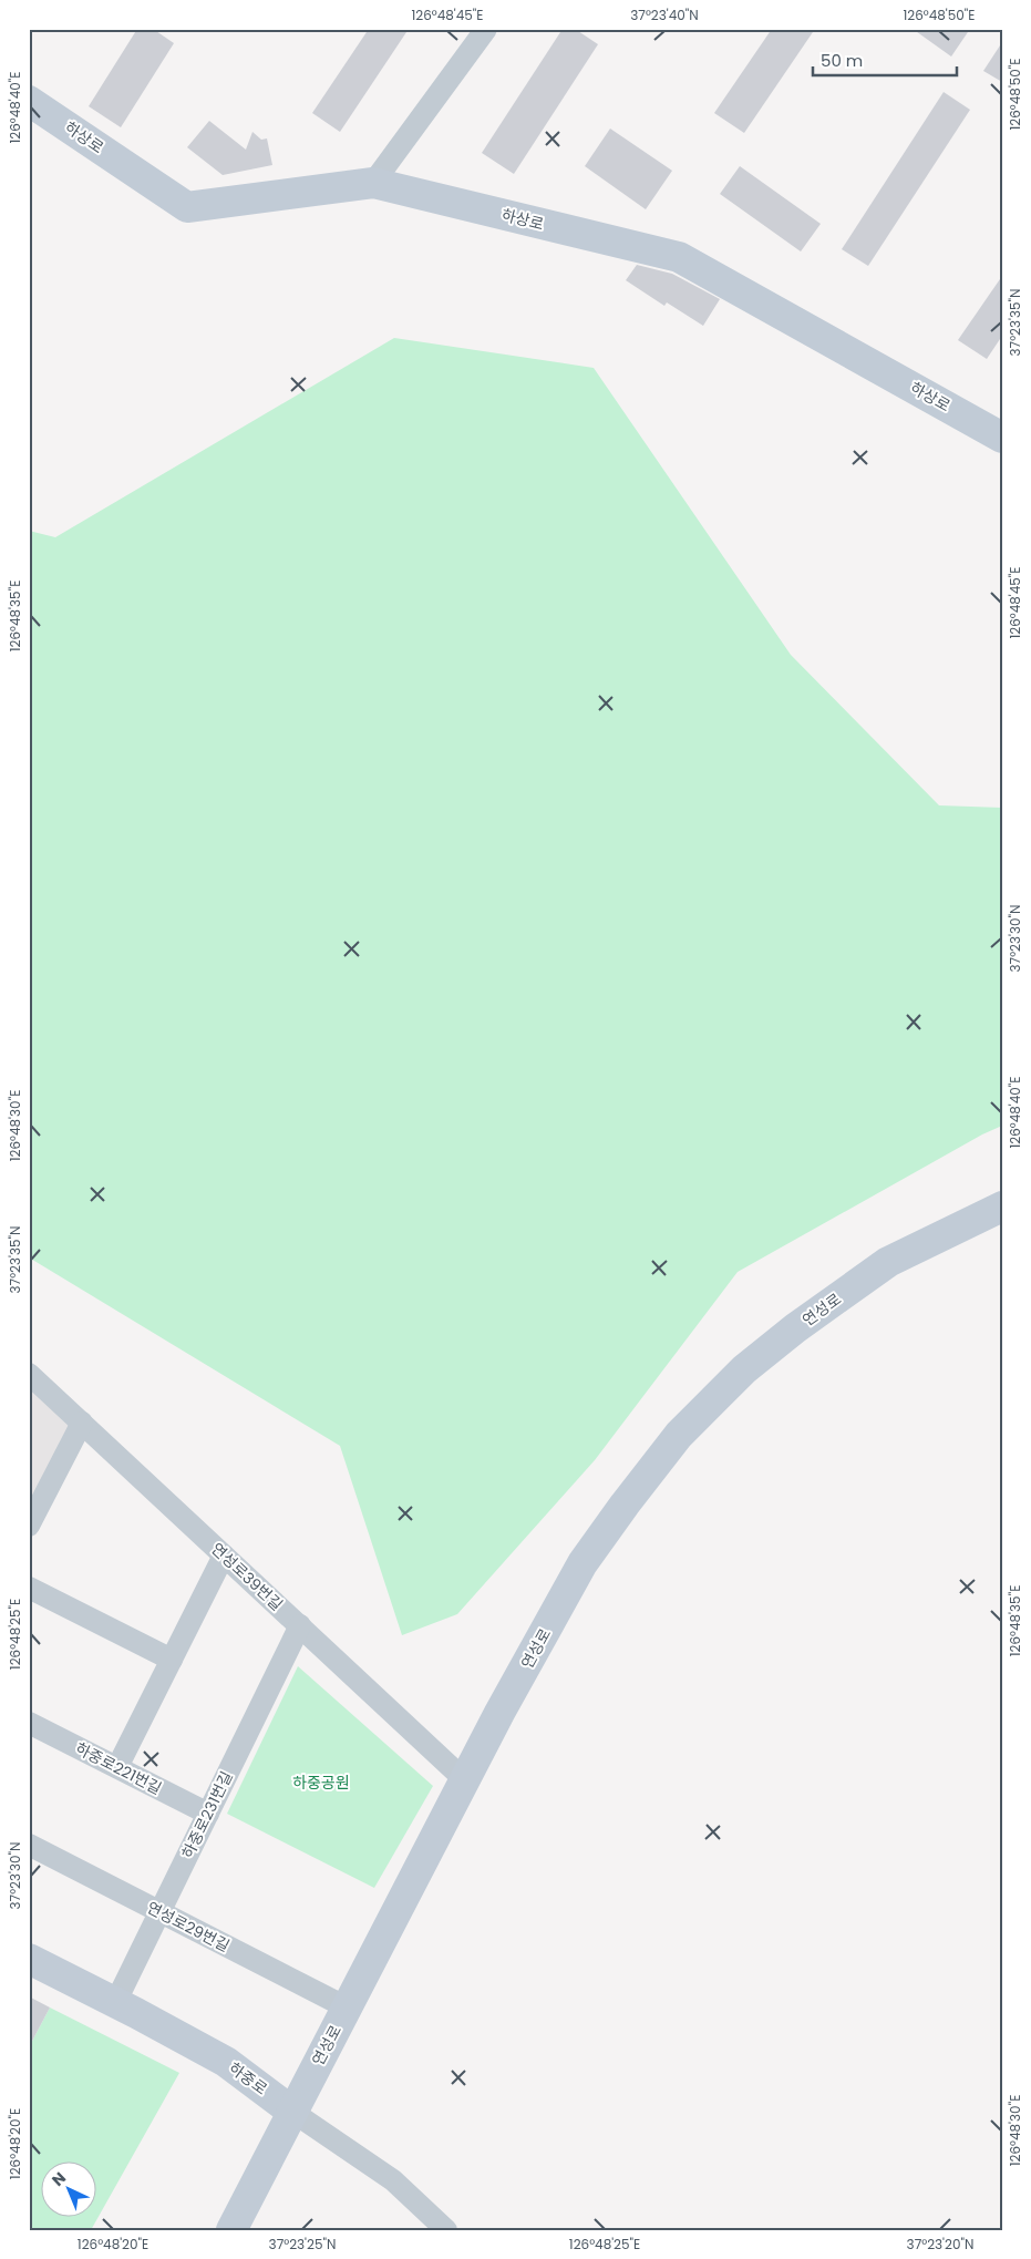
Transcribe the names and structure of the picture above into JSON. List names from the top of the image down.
{
  "streets": {
    "street": [
      "하상로",
      "연성로",
      "연성로39번길",
      "하중로221번길",
      "하중로231번길",
      "연성로29번길",
      "하중로"
    ]
  },
  "crossings": [
    ["연성로", "연성로39번길"],
    ["연성로", "연성로29번길"],
    ["연성로", "하중로"],
    ["연성로39번길", "하중로231번길"],
    ["하중로221번길", "하중로231번길"],
    ["하중로231번길", "연성로29번길"],
    ["하중로231번길", "하중로"]
  ],
  "parks": ["하중공원"],
  "scale_bar": "50 m",
  "north": "top left",
  "coordinates": [
    "126°48'45\"E",
    "37°23'40\"N",
    "126°48'50\"E",
    "126°48'40\"E",
    "37°23'35\"N",
    "126°48'35\"E",
    "37°23'30\"N",
    "126°48'30\"E",
    "126°48'25\"E",
    "126°48'20\"E",
    "37°23'25\"N",
    "37°23'20\"N"
  ]
}
